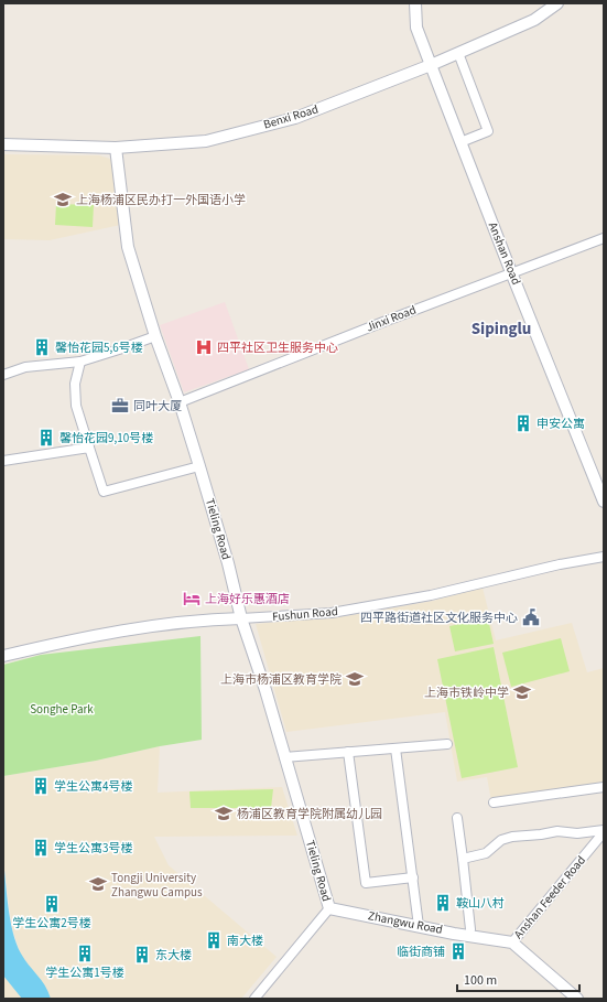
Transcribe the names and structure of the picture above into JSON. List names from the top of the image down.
{
  "streets": {
    "street": [
      "Benxi Road",
      "Anshan Road",
      "Jinxi Road",
      "Tieling Road",
      "Fushun Road",
      "Anshan Feeder Road",
      "Zhangwu Road"
    ]
  },
  "crossings": [
    ["Benxi Road", "Anshan Road"],
    ["Benxi Road", "Tieling Road"],
    ["Anshan Road", "Jinxi Road"],
    ["Jinxi Road", "Tieling Road"],
    ["Tieling Road", "Fushun Road"],
    ["Tieling Road", "Zhangwu Road"],
    ["Anshan Feeder Road", "Zhangwu Road"]
  ],
  "districts": ["Sipinglu"],
  "parks": ["Songhe Park"],
  "places": {
    "school or university": [
      "‌上海杨浦区民办打一外国语小学",
      "上海市杨浦区教育学院",
      "上海市铁岭中学",
      "杨浦区教育学院附属幼儿园",
      "Tongji University Zhangwu Campus"
    ],
    "building": [
      "馨怡花园5,6号楼",
      "申安公寓",
      "馨怡花园9,10号楼",
      "学生公寓4号楼",
      "学生公寓3号楼",
      "鞍山八村",
      "学生公寓2号楼",
      "南大楼",
      "临街商铺",
      "学生公寓1号楼",
      "东大楼"
    ],
    "hospital": ["四平社区卫生服务中心"],
    "office": ["同叶大厦"],
    "hotel": ["上海好乐惠酒店"],
    "public building": ["四平路街道社区文化服务中心"]
  },
  "scale_bar": "100 m"
}
